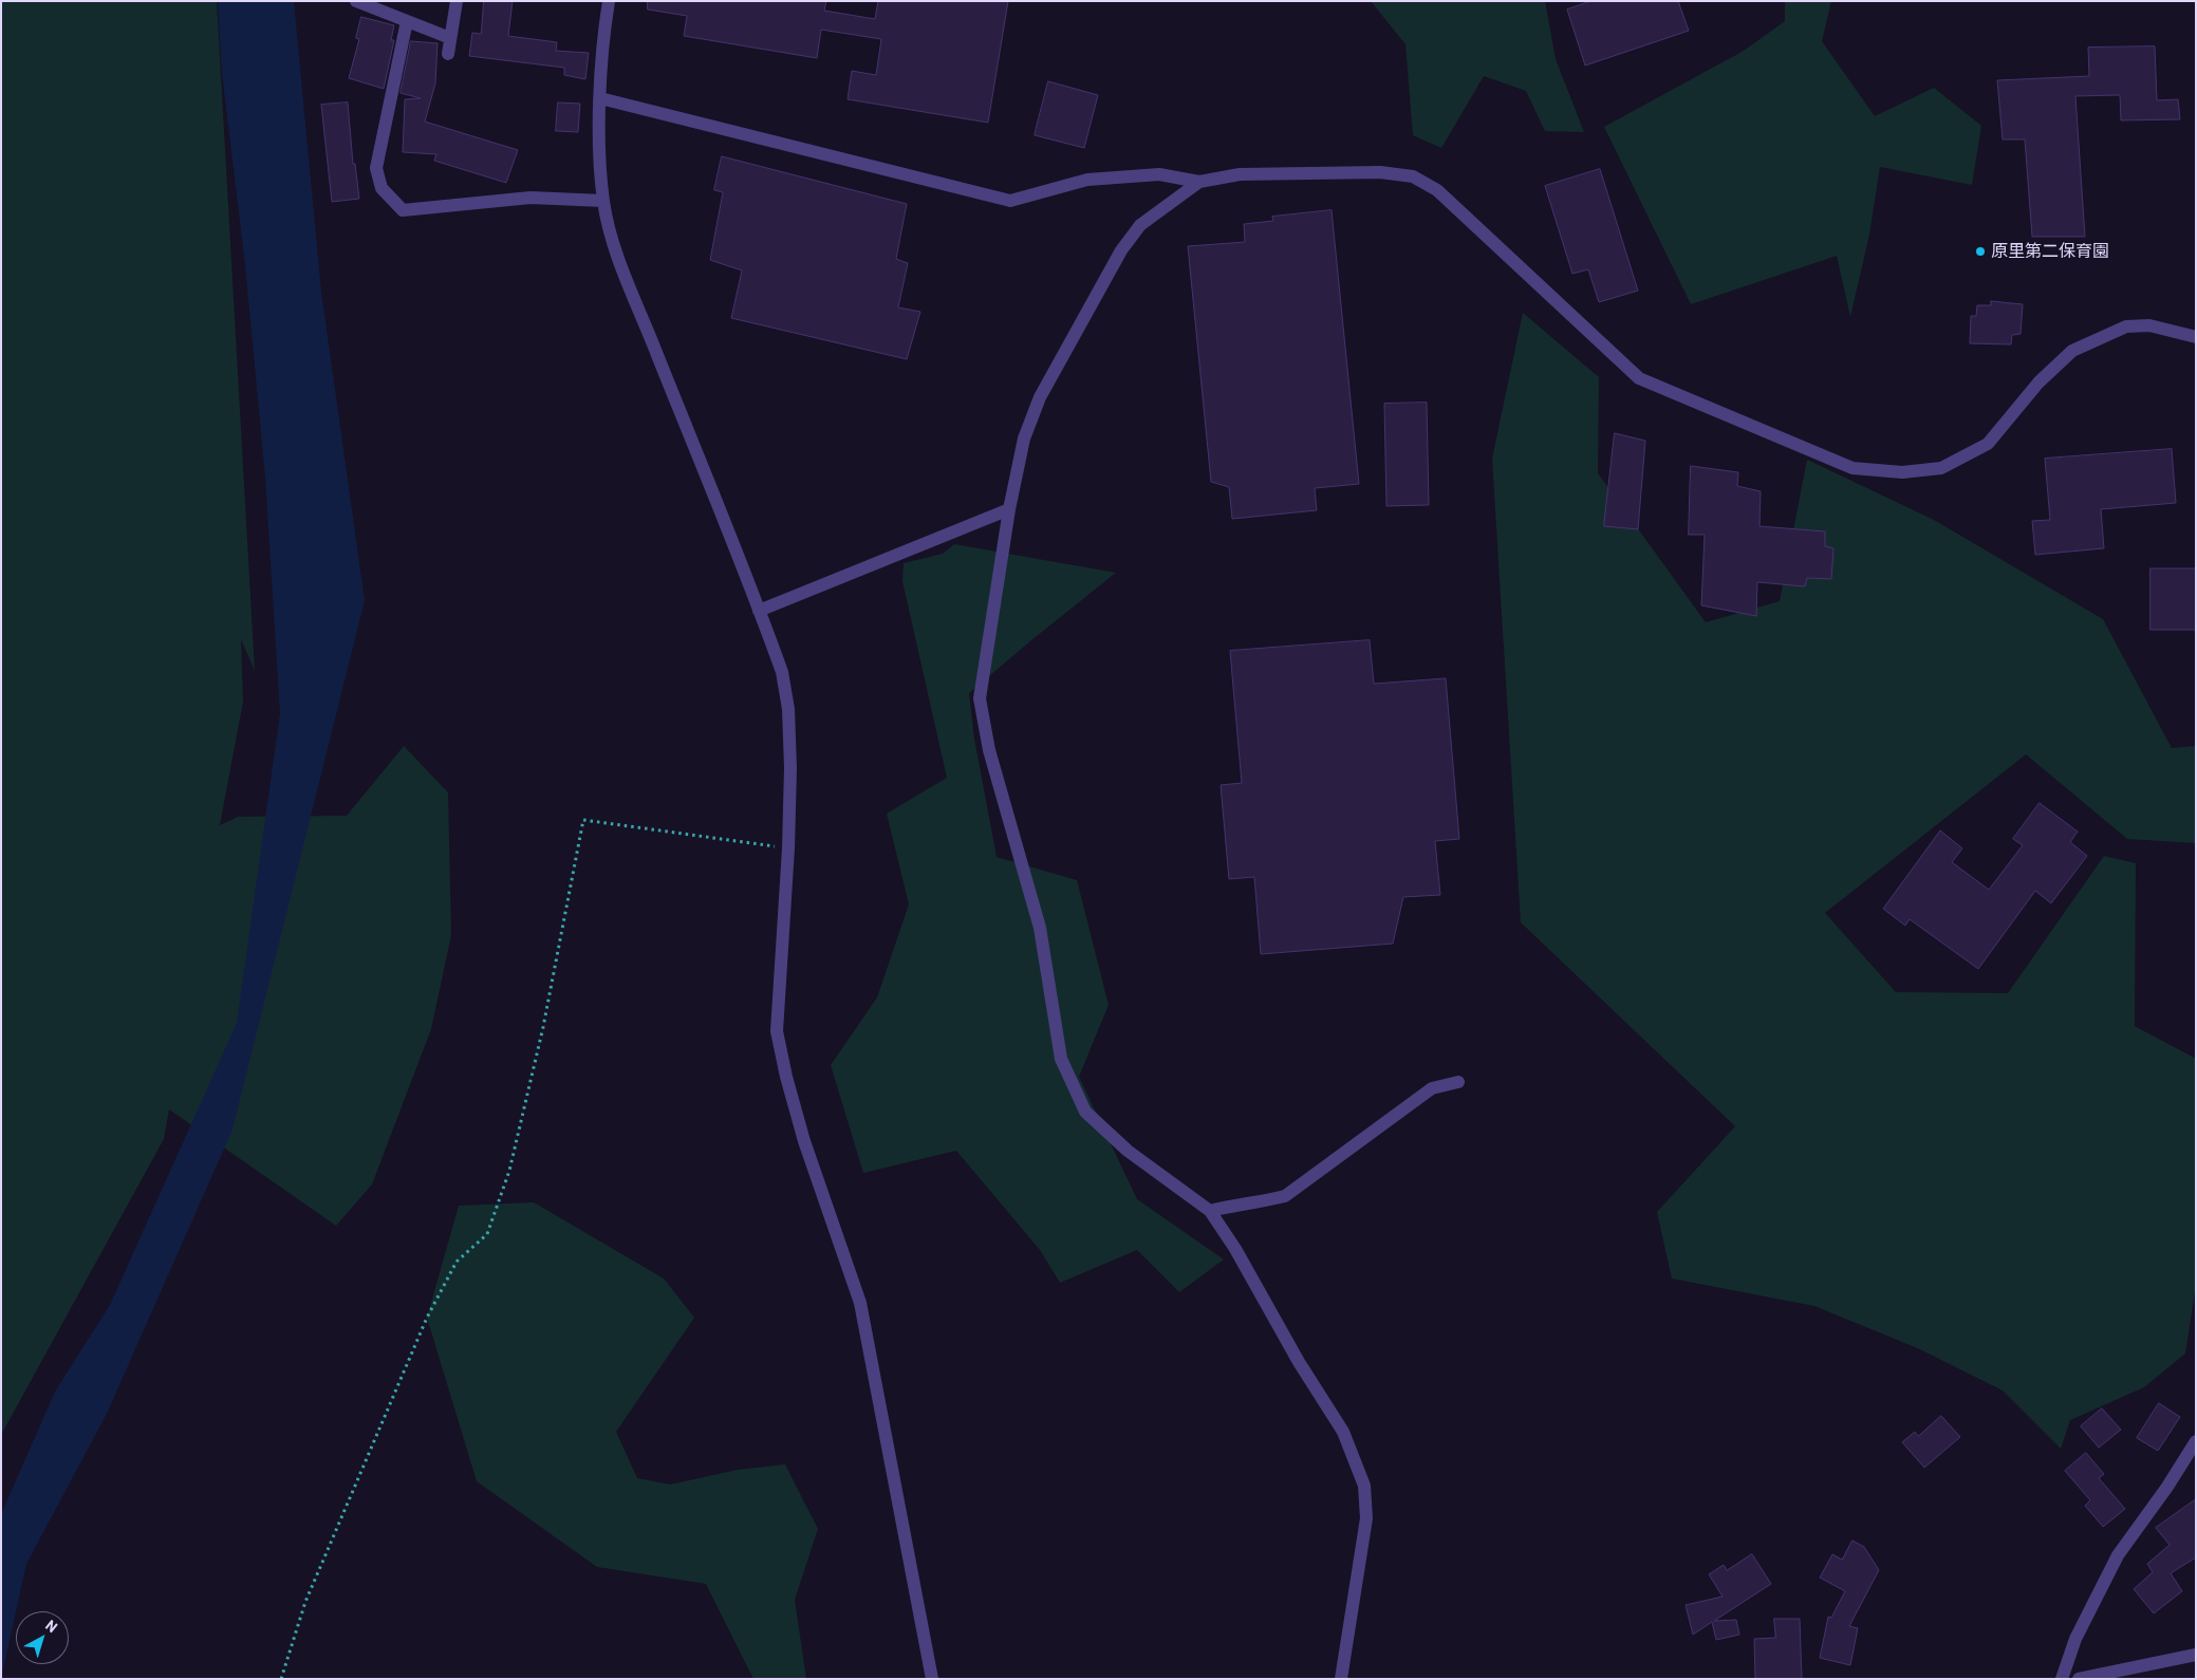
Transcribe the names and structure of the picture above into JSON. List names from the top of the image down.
{
  "places": ["原里第二保育園"],
  "north": "top right"
}
